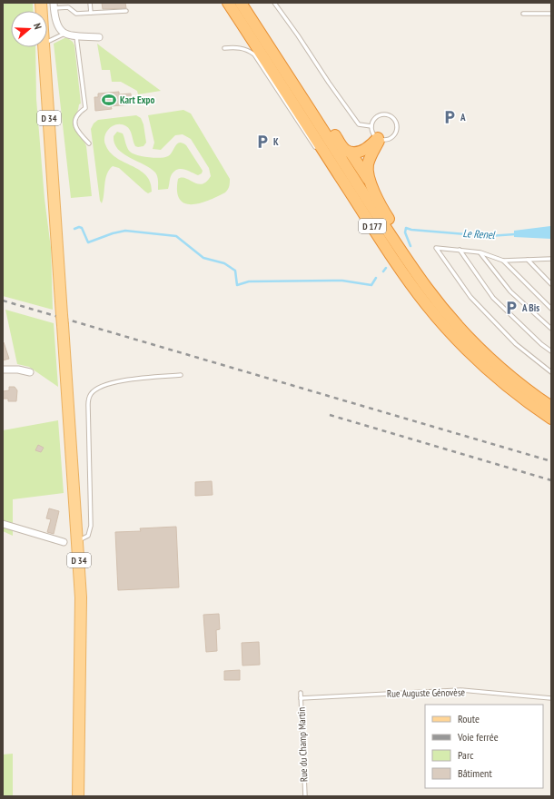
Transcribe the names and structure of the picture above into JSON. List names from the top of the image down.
{
  "streets": {
    "highway": ["D 177"],
    "main road": ["D 34"],
    "lane": ["Rue Auguste Génovèse", "Rue du Champ Martin"]
  },
  "crossings": [
    ["Rue Auguste Génovèse", "Rue du Champ Martin"]
  ],
  "water": ["Le Renel"],
  "places": {
    "sports": ["Kart Expo"],
    "parking": ["A", "K", "A Bis"]
  },
  "legend": [
    "Route",
    "Voie ferrée",
    "Parc",
    "Bâtiment"
  ],
  "north": "right"
}
